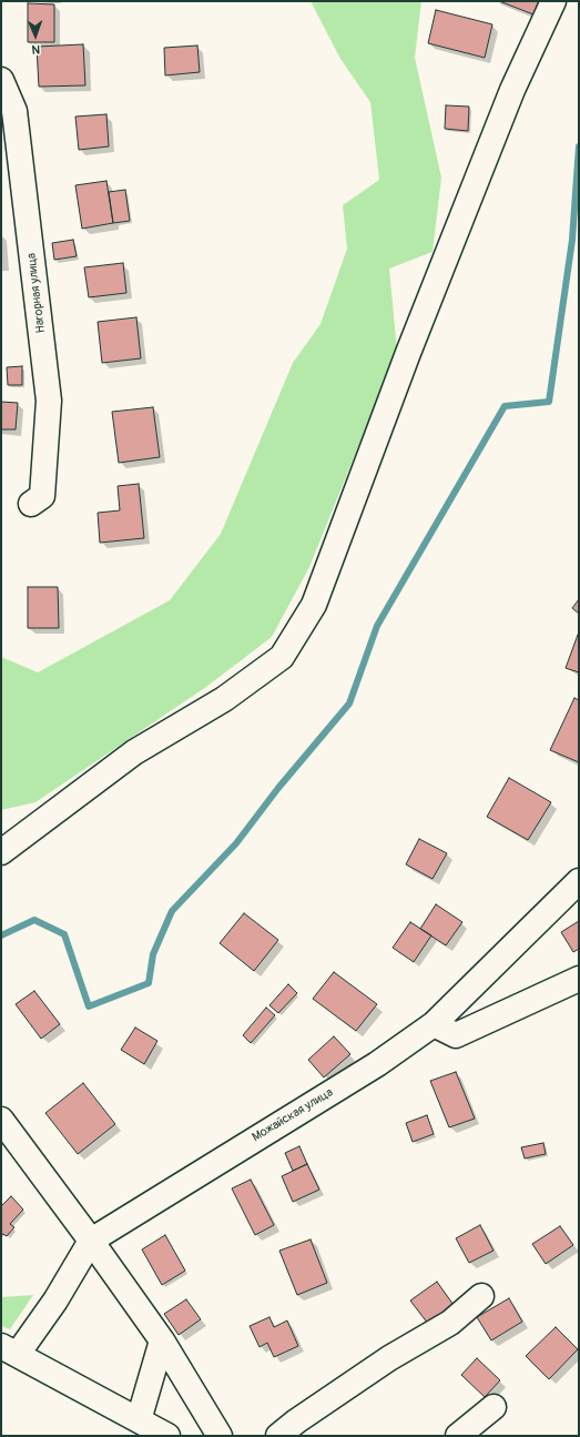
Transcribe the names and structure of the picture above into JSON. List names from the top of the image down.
{
  "streets": {
    "street": ["Нагорная улица", "Можайская улица"]
  },
  "north": "bottom"
}
